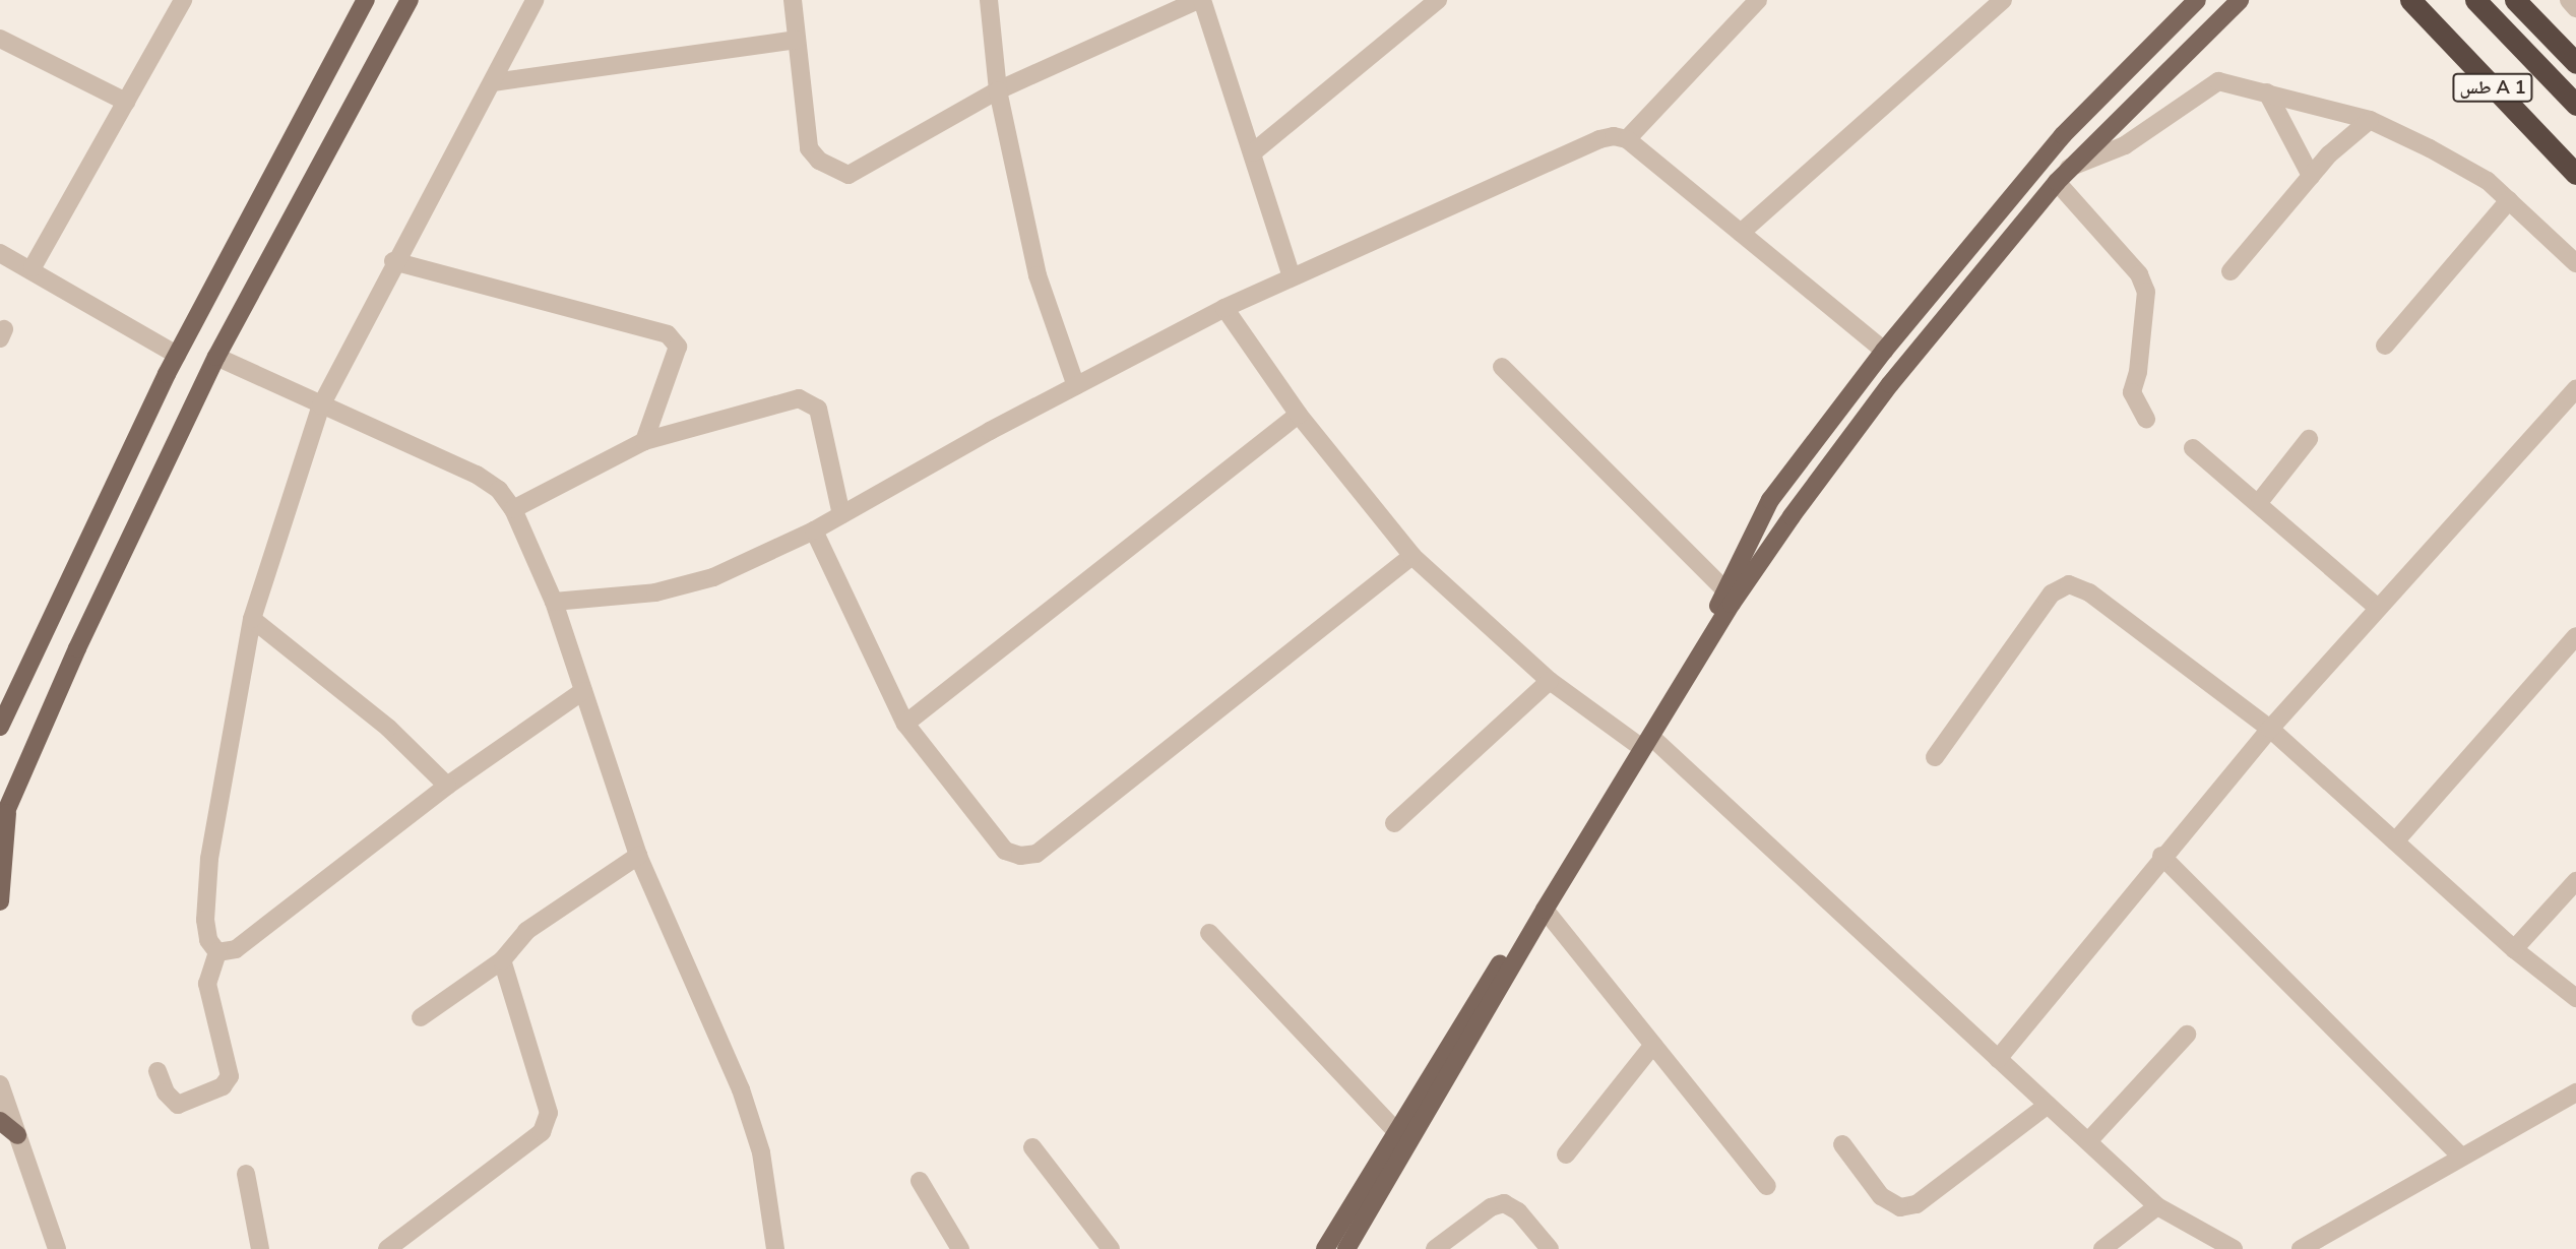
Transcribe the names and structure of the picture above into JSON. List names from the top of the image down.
{
  "streets": {
    "highway": ["طس A 1"]
  }
}
